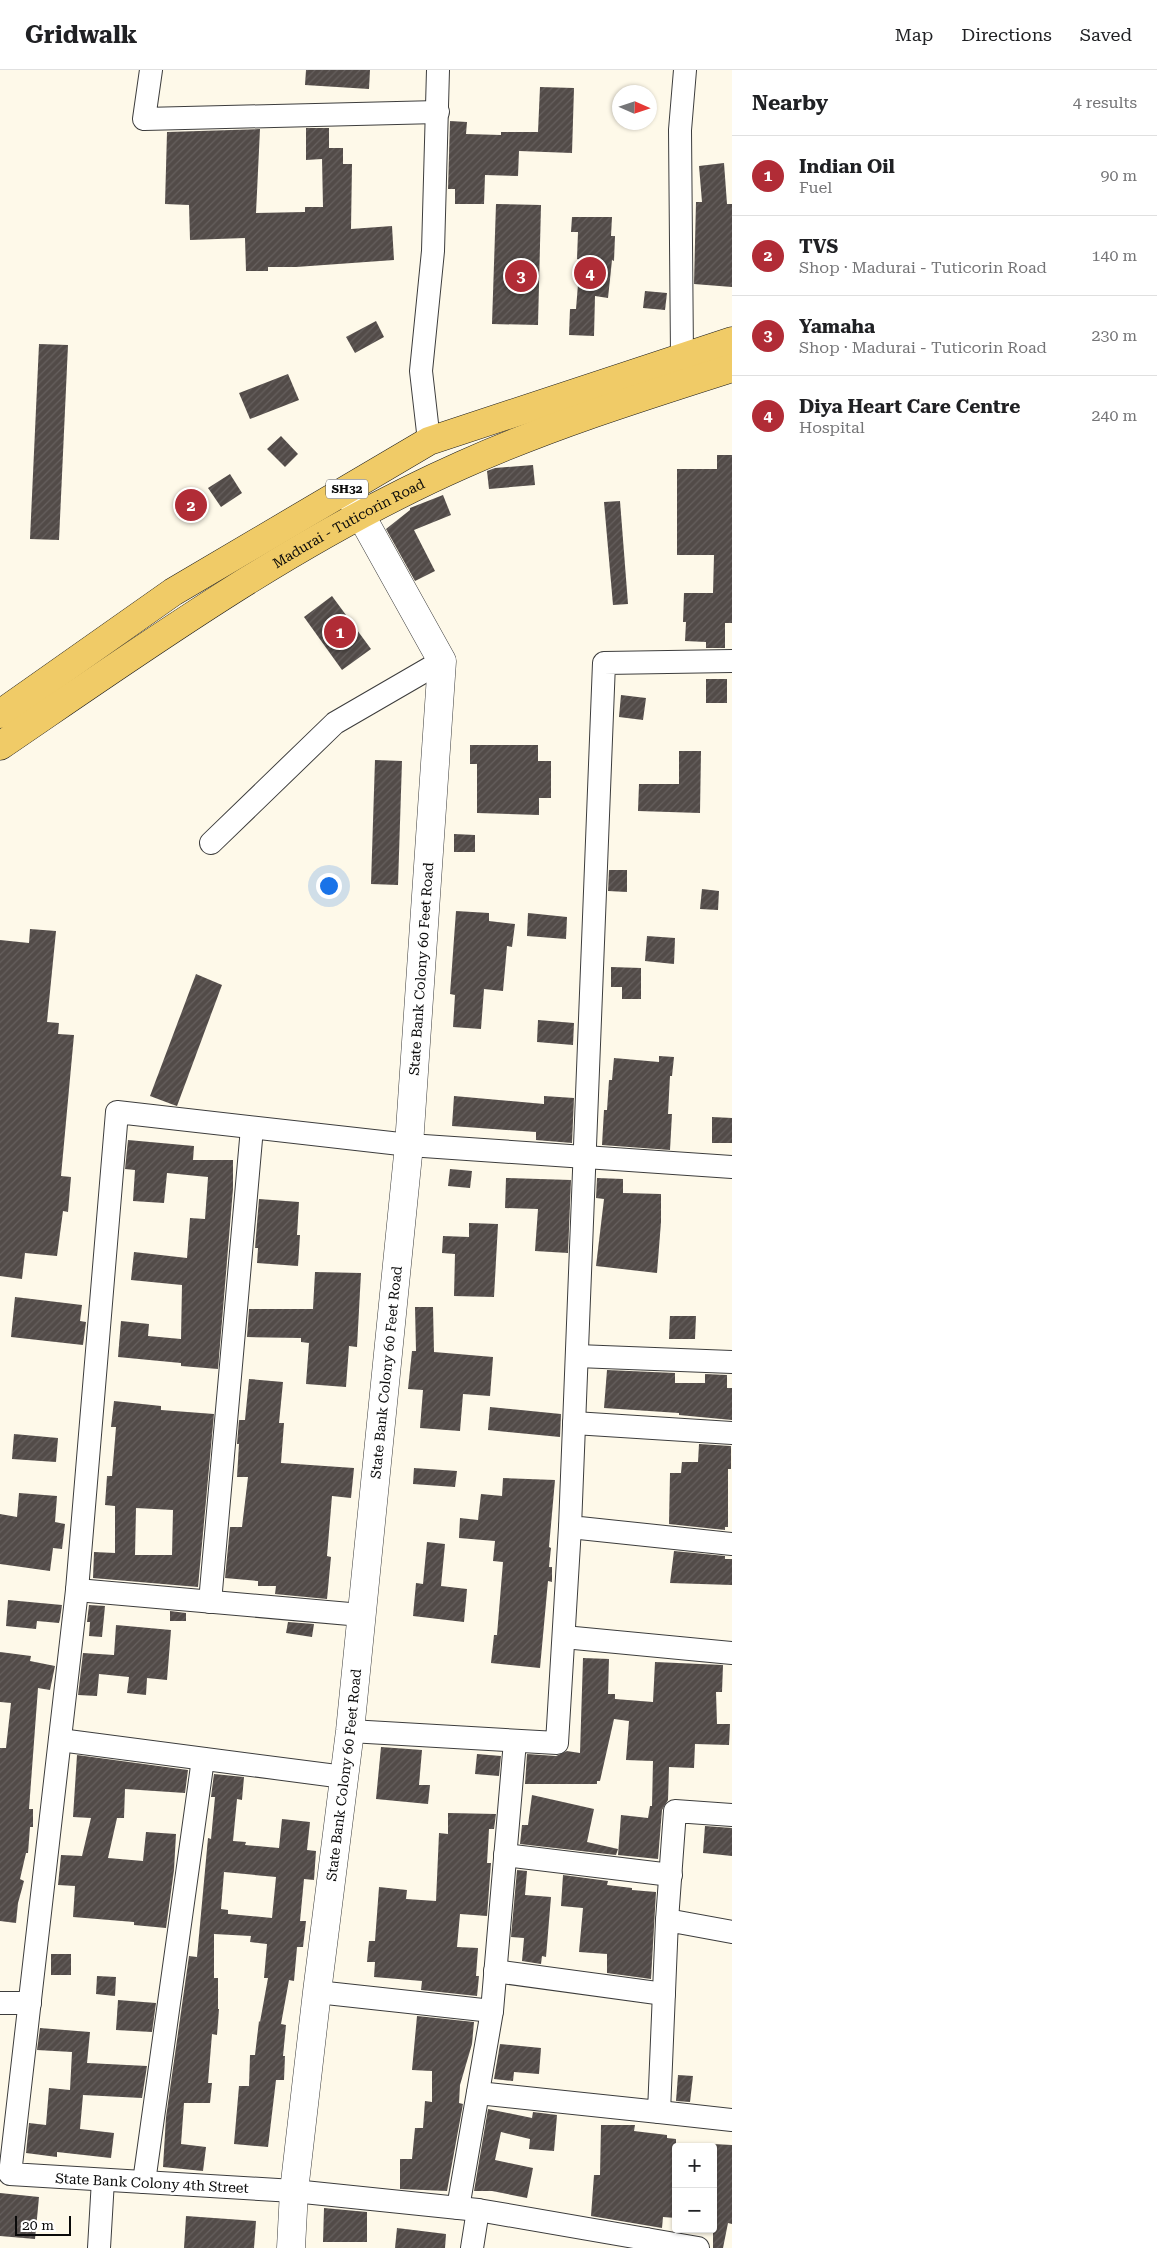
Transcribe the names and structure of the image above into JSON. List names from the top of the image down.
{
  "streets": {
    "main road": ["SH32", "Madurai - Tuticorin Road"],
    "street": ["State Bank Colony 60 Feet Road", "State Bank Colony 4th Street"]
  },
  "crossings": [
    ["State Bank Colony 60 Feet Road", "State Bank Colony 4th Street"]
  ],
  "scale_bar": "20 m",
  "north": "right",
  "page": {
    "header": "Gridwalk",
    "nav": ["Map", "Directions", "Saved"],
    "heading": ["Nearby", "4 results"],
    "list": [
      {
        "mark": "1",
        "name": "Indian Oil",
        "note": "Fuel",
        "value": "90 m"
      },
      {
        "mark": "2",
        "name": "TVS",
        "note": "Shop · Madurai - Tuticorin Road",
        "value": "140 m"
      },
      {
        "mark": "3",
        "name": "Yamaha",
        "note": "Shop · Madurai - Tuticorin Road",
        "value": "230 m"
      },
      {
        "mark": "4",
        "name": "Diya Heart Care Centre",
        "note": "Hospital",
        "value": "240 m"
      }
    ],
    "pins": [
      "4",
      "3",
      "2",
      "1"
    ],
    "map_buttons": ["+", "−"],
    "scale": "20 m"
  }
}
